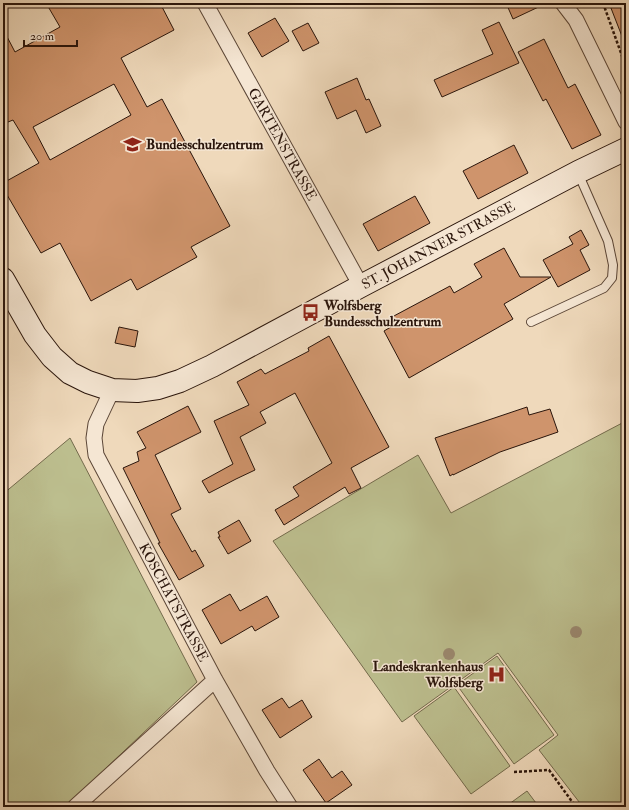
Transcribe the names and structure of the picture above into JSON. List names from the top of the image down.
{
  "streets": {
    "street": ["GARTENSTRASSE", "ST. JOHANNER STRASSE", "KOSCHATSTRASSE"]
  },
  "crossings": [
    ["GARTENSTRASSE", "ST. JOHANNER STRASSE"],
    ["ST. JOHANNER STRASSE", "KOSCHATSTRASSE"]
  ],
  "places": {
    "school or university": ["Bundesschulzentrum"],
    "bus stop": ["Wolfsberg Bundesschulzentrum"],
    "hospital": ["Landeskrankenhaus Wolfsberg"]
  },
  "scale_bar": "20 m"
}
